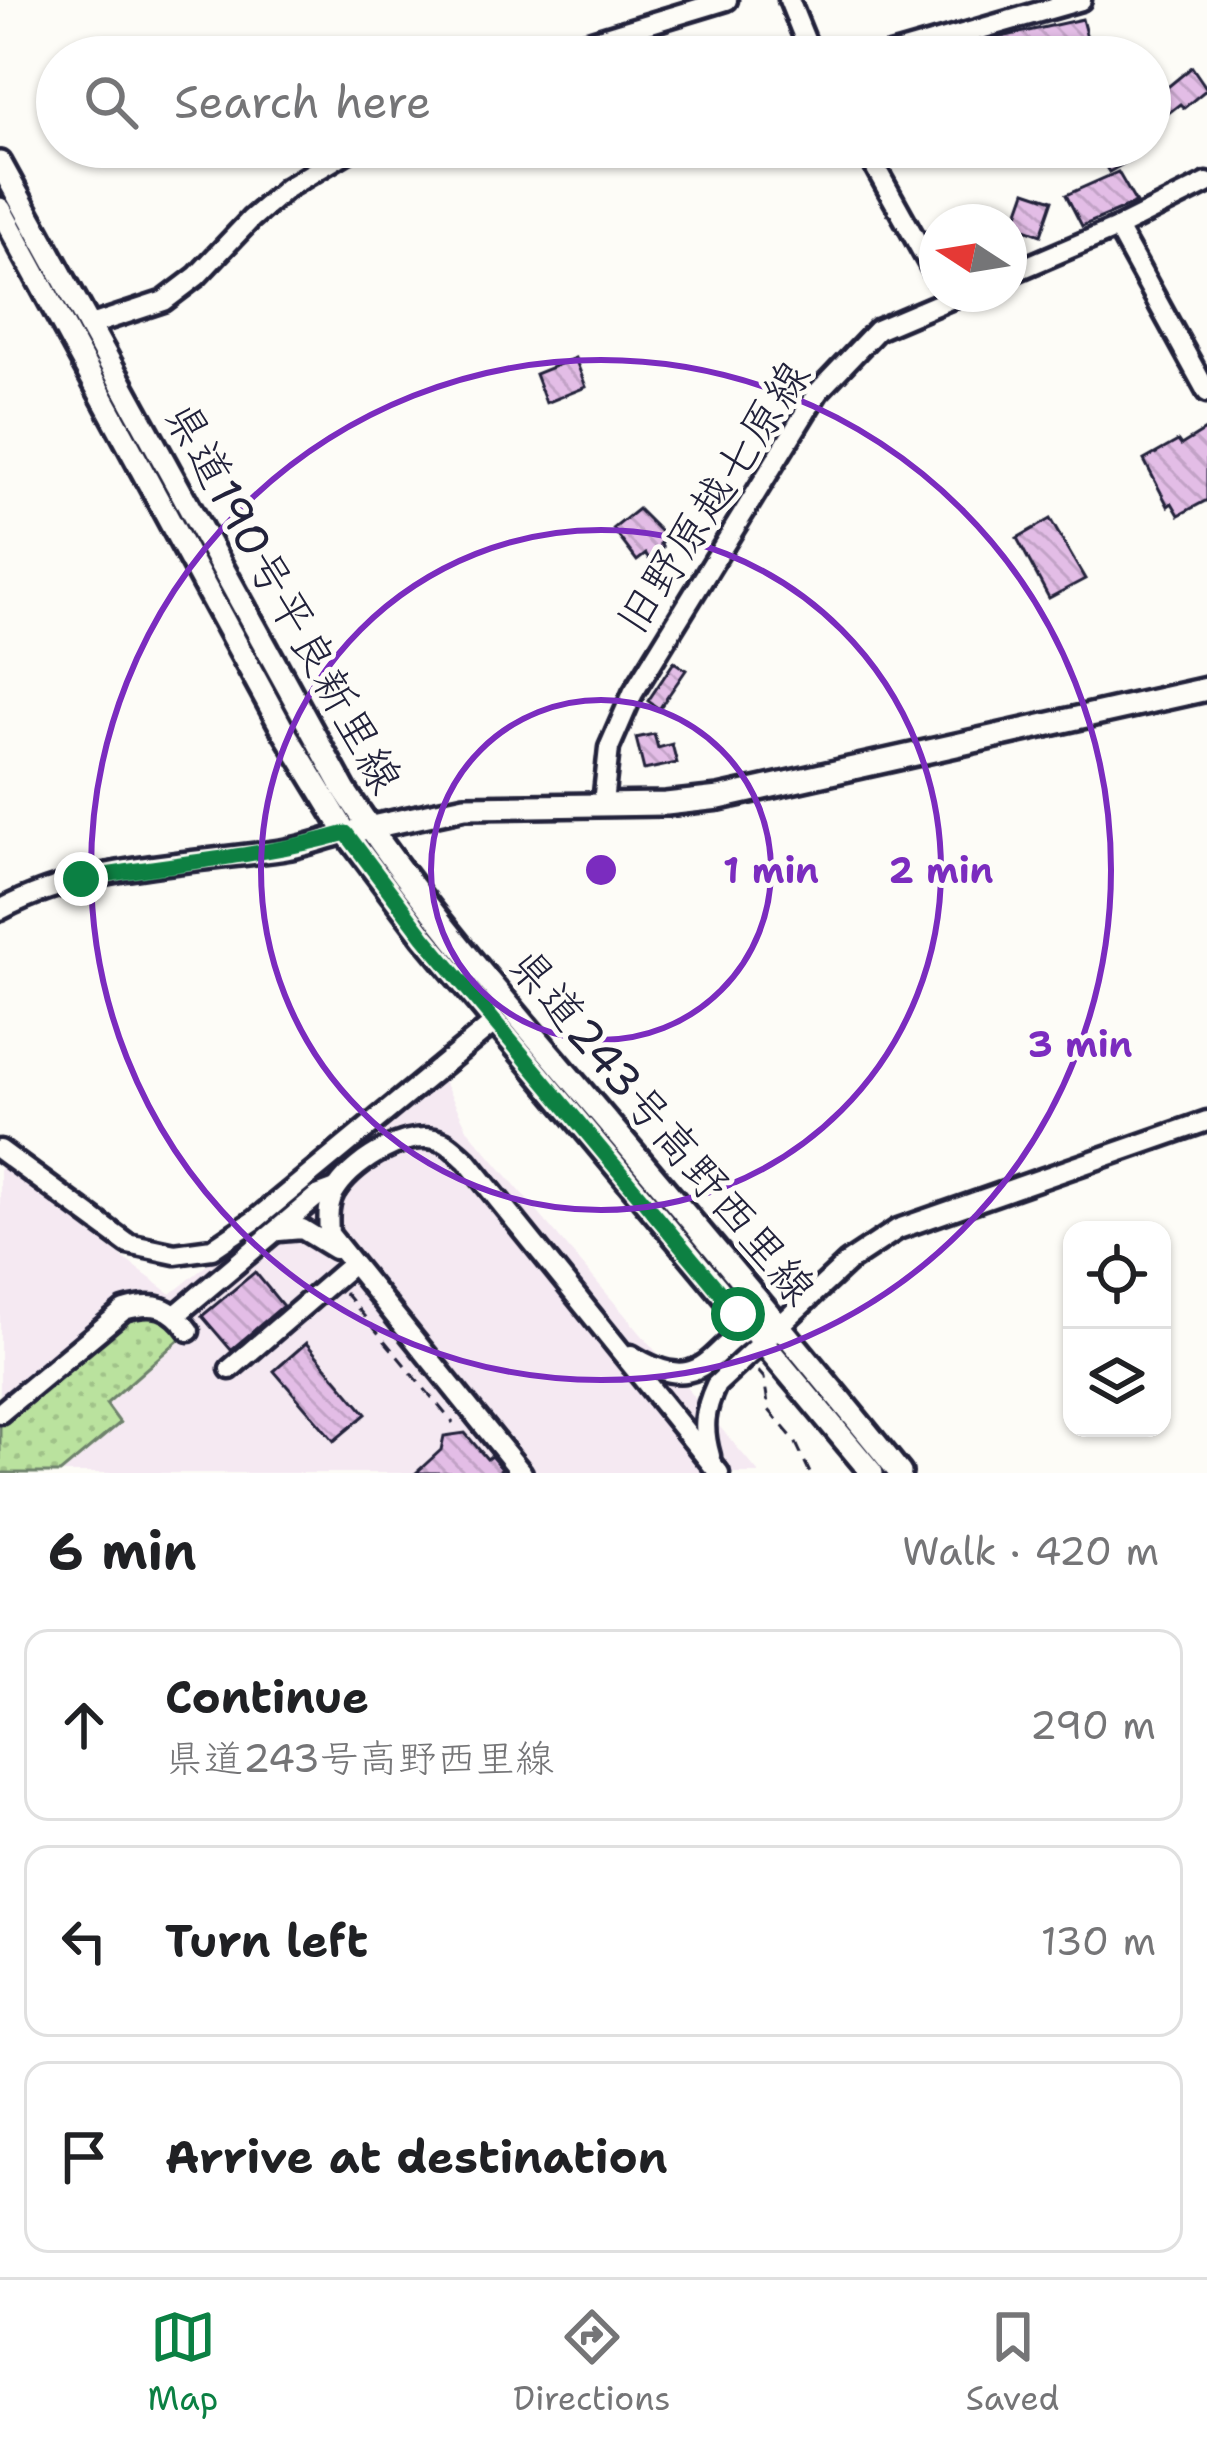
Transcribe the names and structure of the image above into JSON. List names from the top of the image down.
{
  "streets": {
    "main road": ["県道190号平良新里線", "県道243号高野西里線"],
    "street": ["旧野原越七原線"]
  },
  "crossings": [
    ["旧野原越七原線", "県道190号平良新里線"],
    ["県道190号平良新里線", "県道243号高野西里線"]
  ],
  "north": "left",
  "page": {
    "search": "Search here",
    "heading": ["6 min", "Walk · 420 m"],
    "list": [
      ["Continue", "県道243号高野西里線", "290 m"],
      ["Turn left", "130 m"],
      "Arrive at destination"
    ],
    "nav": ["Map", "Directions", "Saved"]
  },
  "rings": ["1 min", "2 min", "3 min"]
}
